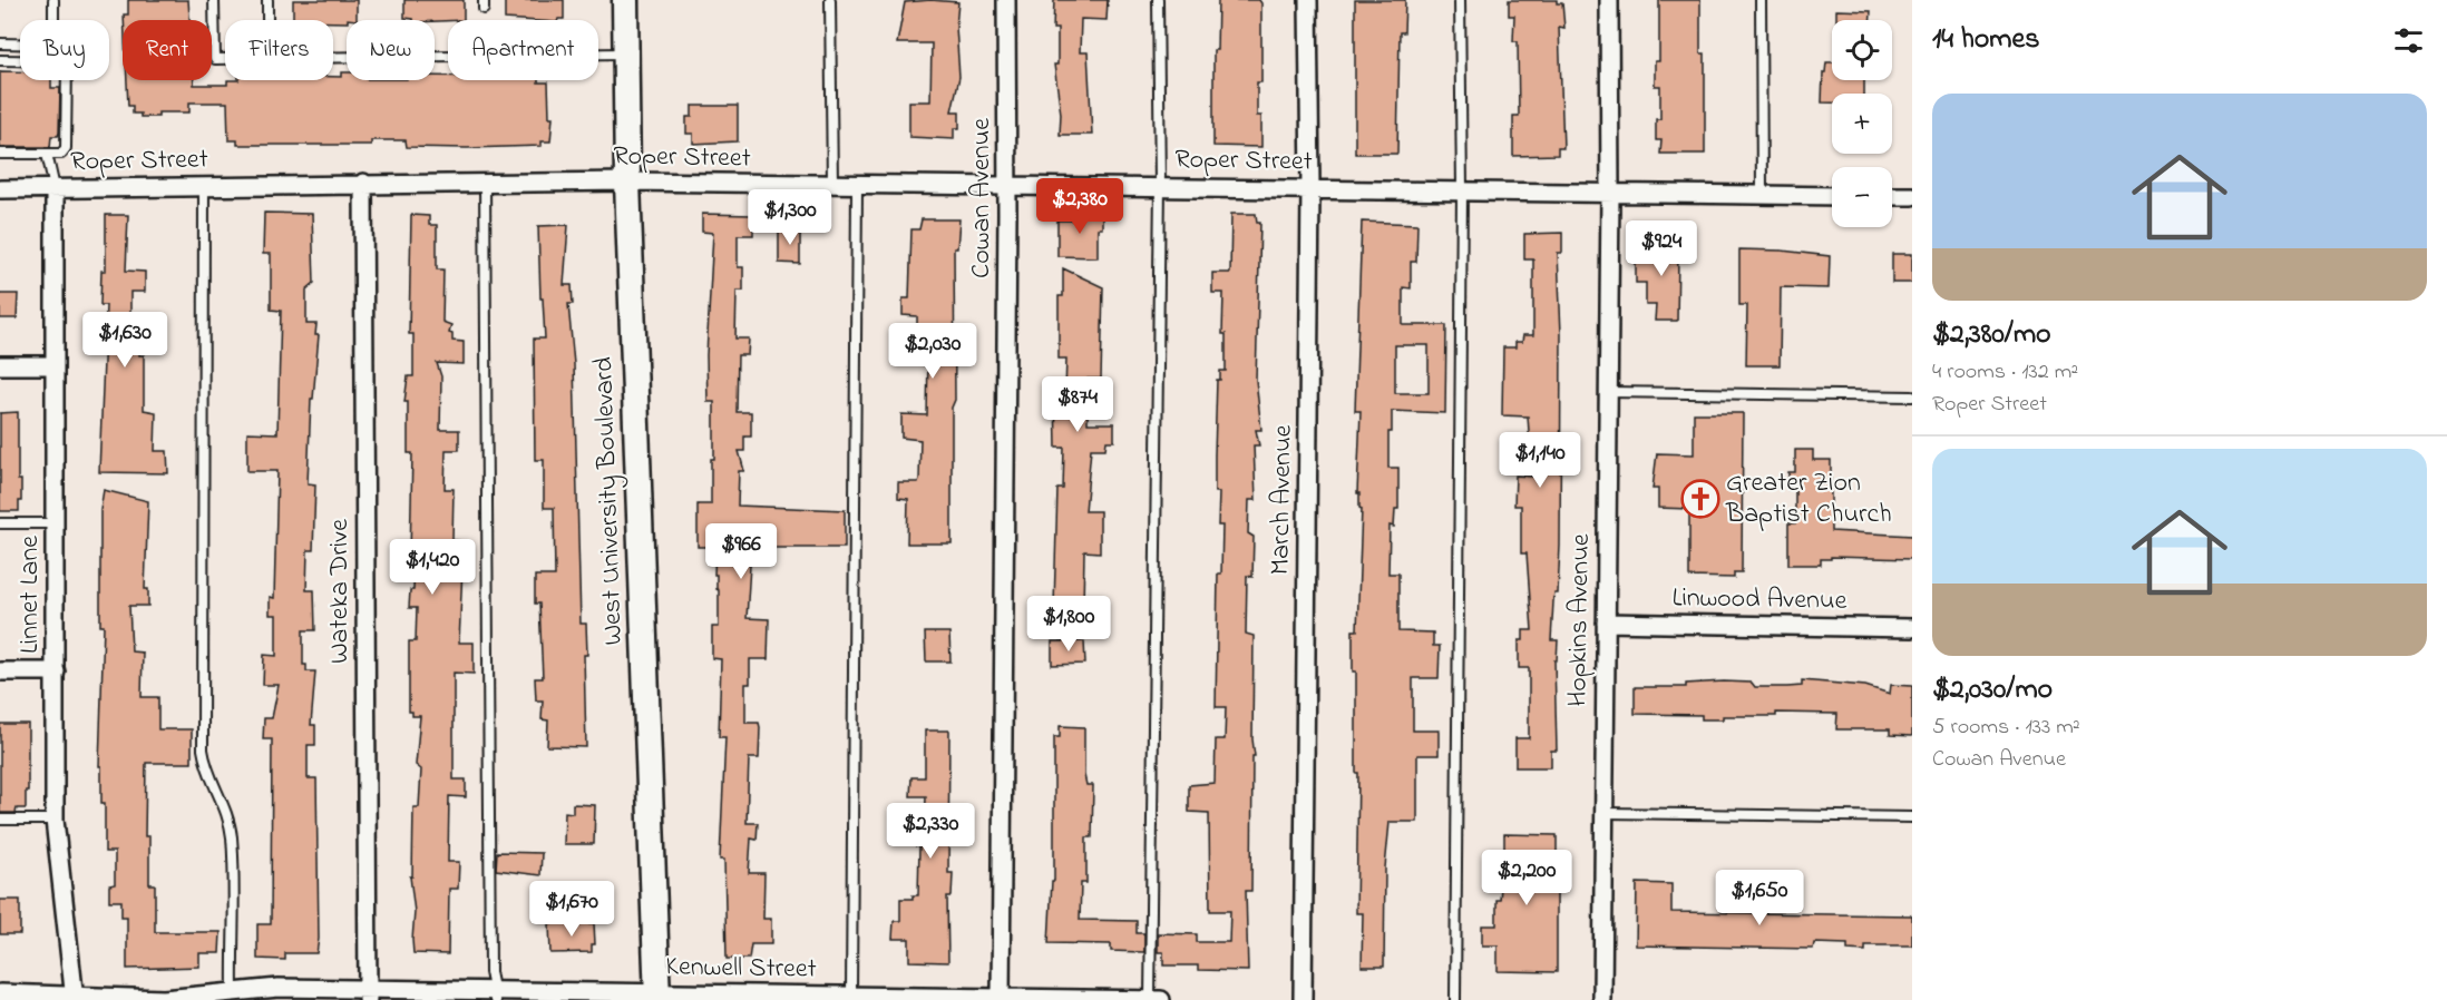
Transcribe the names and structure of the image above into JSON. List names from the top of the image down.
{
  "streets": {
    "street": [
      "Roper Street",
      "Cowan Avenue",
      "March Avenue",
      "West University Boulevard",
      "Wateka Drive",
      "Linnet Lane",
      "Linwood Avenue",
      "Hopkins Avenue",
      "Kenwell Street"
    ]
  },
  "crossings": [
    ["Roper Street", "Cowan Avenue"],
    ["Roper Street", "March Avenue"],
    ["Roper Street", "West University Boulevard"],
    ["Roper Street", "Wateka Drive"],
    ["Roper Street", "Linnet Lane"],
    ["Roper Street", "Hopkins Avenue"],
    ["Cowan Avenue", "Kenwell Street"],
    ["West University Boulevard", "Kenwell Street"],
    ["Wateka Drive", "Kenwell Street"],
    ["Linnet Lane", "Kenwell Street"],
    ["Linwood Avenue", "Hopkins Avenue"]
  ],
  "places": {
    "church": ["Greater Zion Baptist Church"]
  },
  "page": {
    "heading": "14 homes",
    "map_buttons": ["+", "−"],
    "chip": [
      "Buy",
      "Rent",
      "Filters",
      "New",
      "Apartment"
    ],
    "list": [
      {
        "name": "$2,380/mo",
        "note": "4 rooms · 132 m² · Roper Street"
      },
      {
        "name": "$2,030/mo",
        "note": "5 rooms · 133 m² · Cowan Avenue"
      }
    ],
    "price": [
      "$2,380",
      "$1,300",
      "$924",
      "$1,630",
      "$2,030",
      "$874",
      "$1,140",
      "$966",
      "$1,420",
      "$1,800",
      "$2,330",
      "$2,200",
      "$1,650",
      "$1,670"
    ]
  }
}
